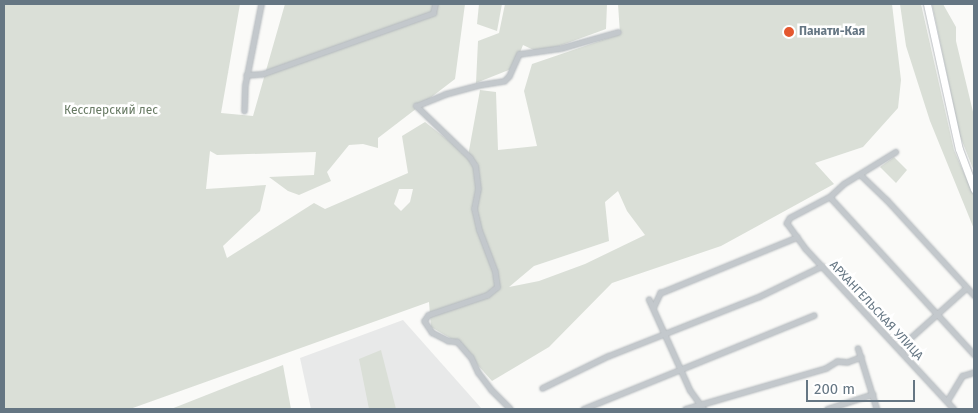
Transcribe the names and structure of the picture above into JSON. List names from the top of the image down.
{
  "streets": {
    "street": ["АРХАНГЕЛЬСКАЯ УЛИЦА"]
  },
  "parks": ["Кесслерский лес"],
  "places": ["Панати-Кая"],
  "scale_bar": "200 m"
}
